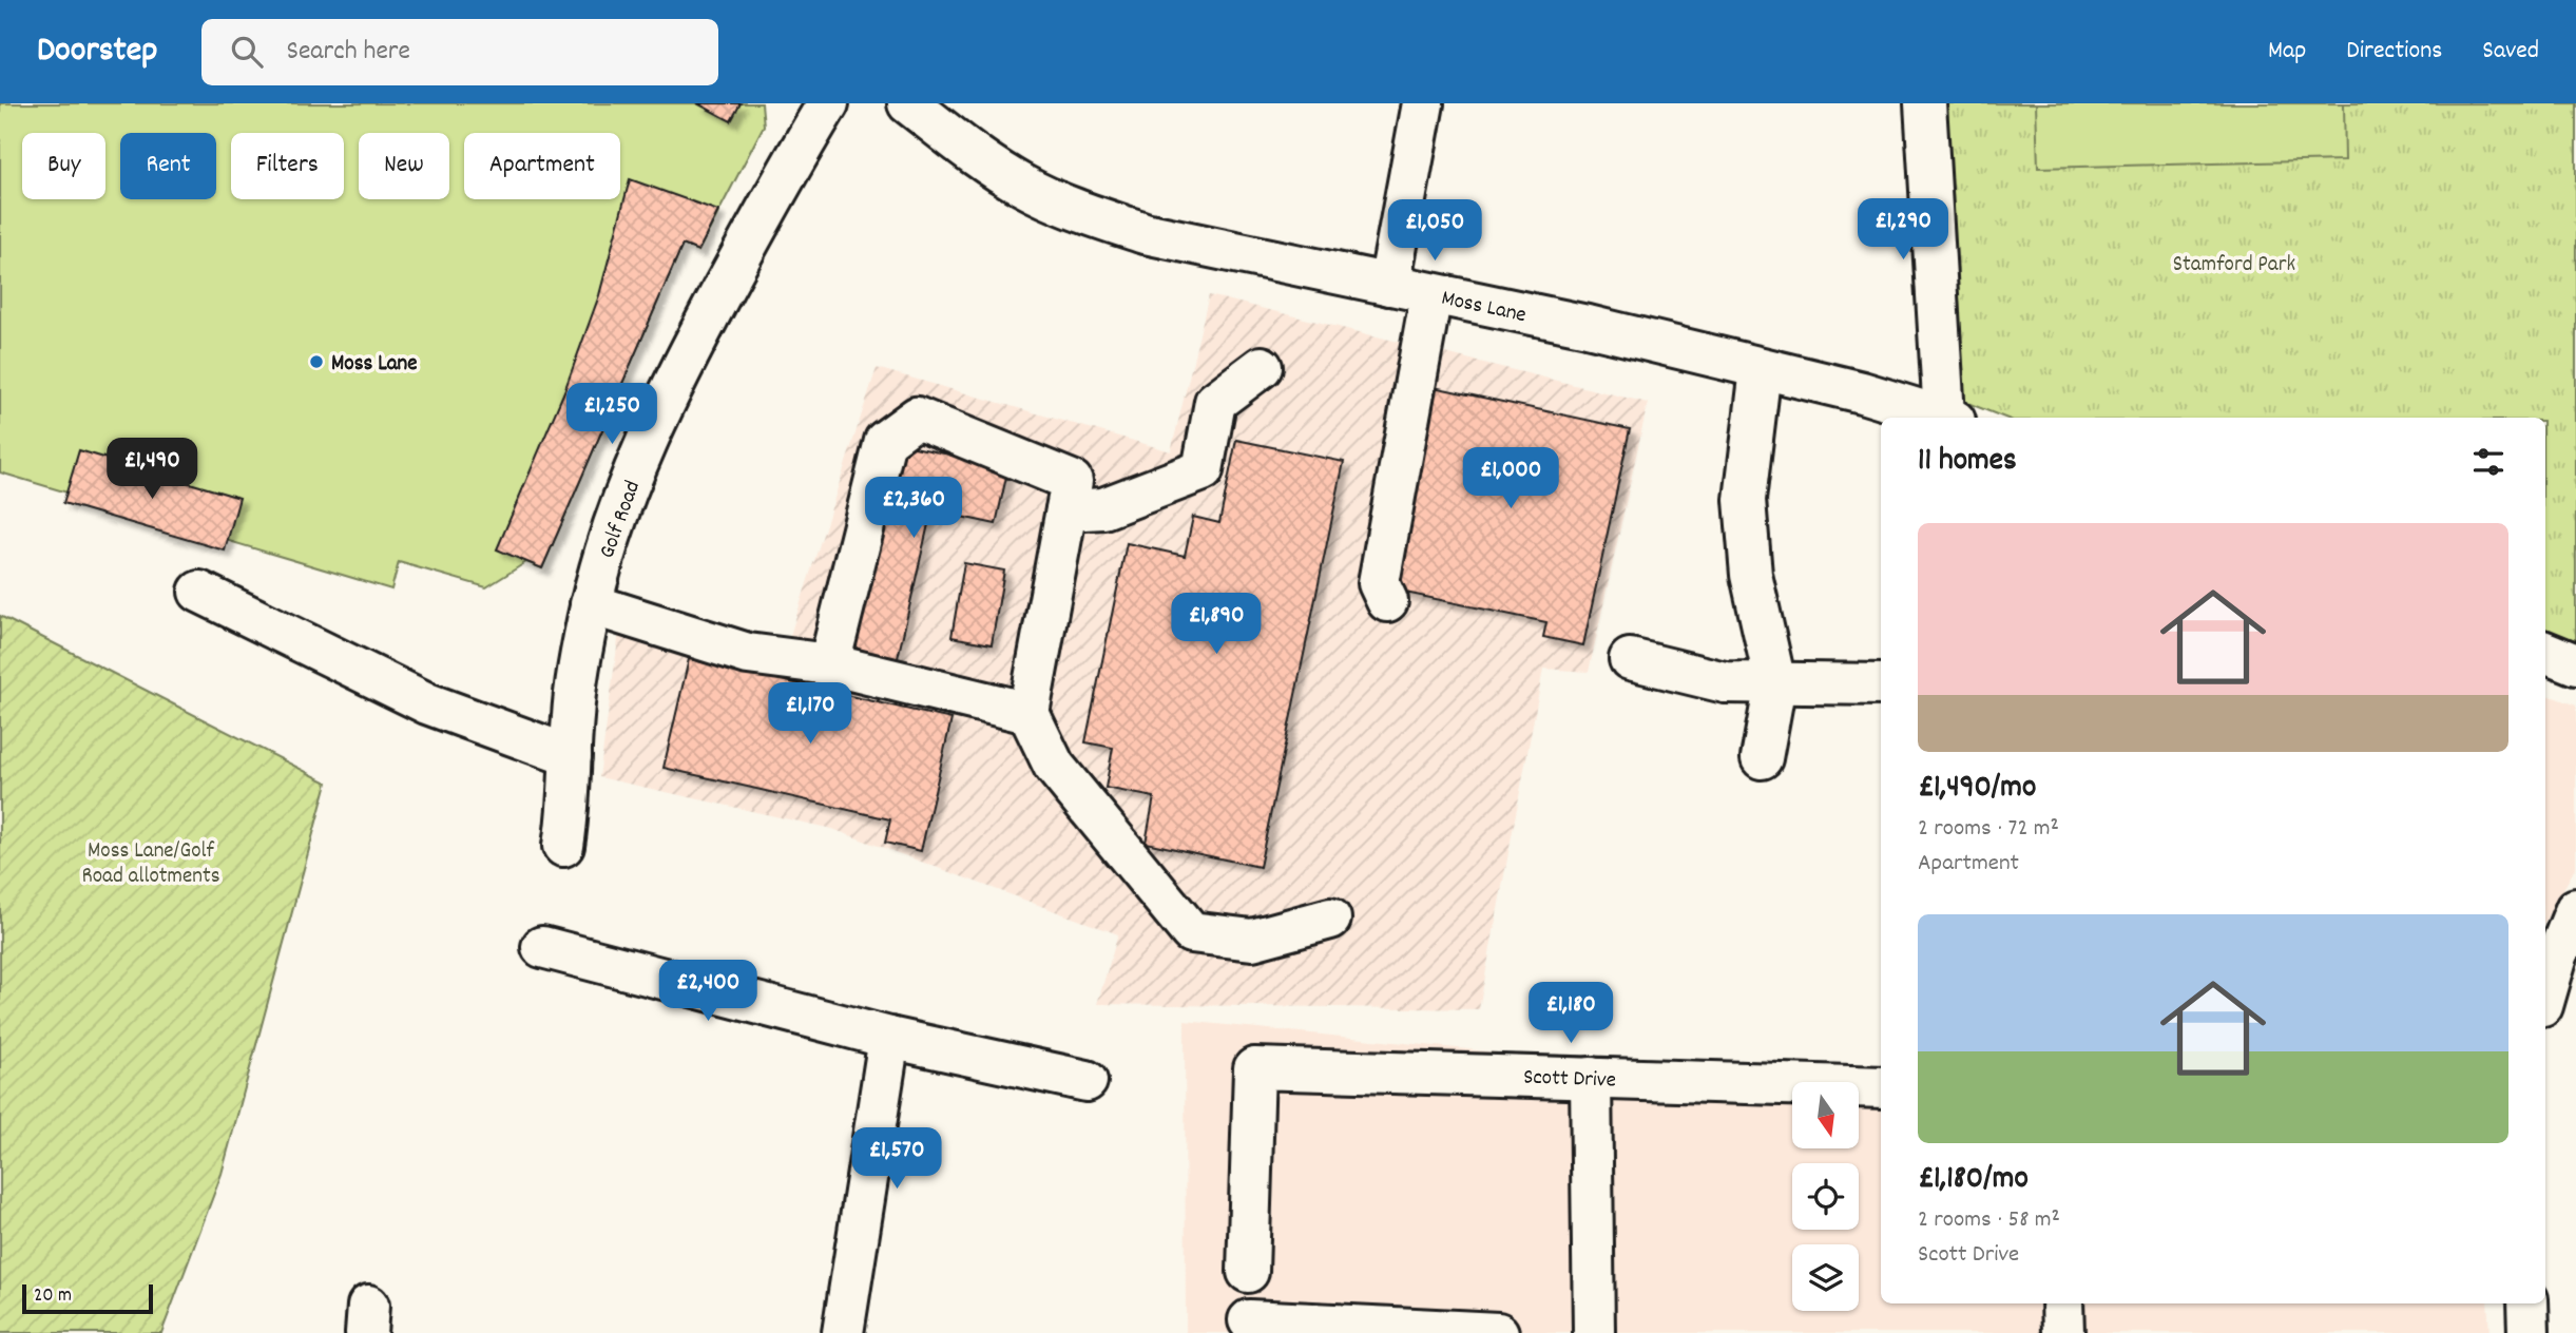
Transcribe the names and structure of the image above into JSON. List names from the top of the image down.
{
  "streets": {
    "street": ["Moss Lane", "Golf Road", "Scott Drive"]
  },
  "parks": ["Stamford Park", "Moss Lane/Golf Road allotments"],
  "places": ["Moss Lane"],
  "scale_bar": "20 m",
  "north": "bottom",
  "page": {
    "header": "Doorstep",
    "search": "Search here",
    "nav": ["Map", "Directions", "Saved"],
    "chip": [
      "Buy",
      "Rent",
      "Filters",
      "New",
      "Apartment"
    ],
    "price": [
      "£1,290",
      "£1,050",
      "£1,250",
      "£1,490",
      "£1,000",
      "£2,360",
      "£1,890",
      "£1,170",
      "£2,400",
      "£1,180",
      "£1,570"
    ],
    "heading": "11 homes",
    "list": [
      {
        "name": "£1,490/mo",
        "note": "2 rooms · 72 m² · Apartment"
      },
      {
        "name": "£1,180/mo",
        "note": "2 rooms · 58 m² · Scott Drive"
      }
    ],
    "scale": "20 m"
  }
}
